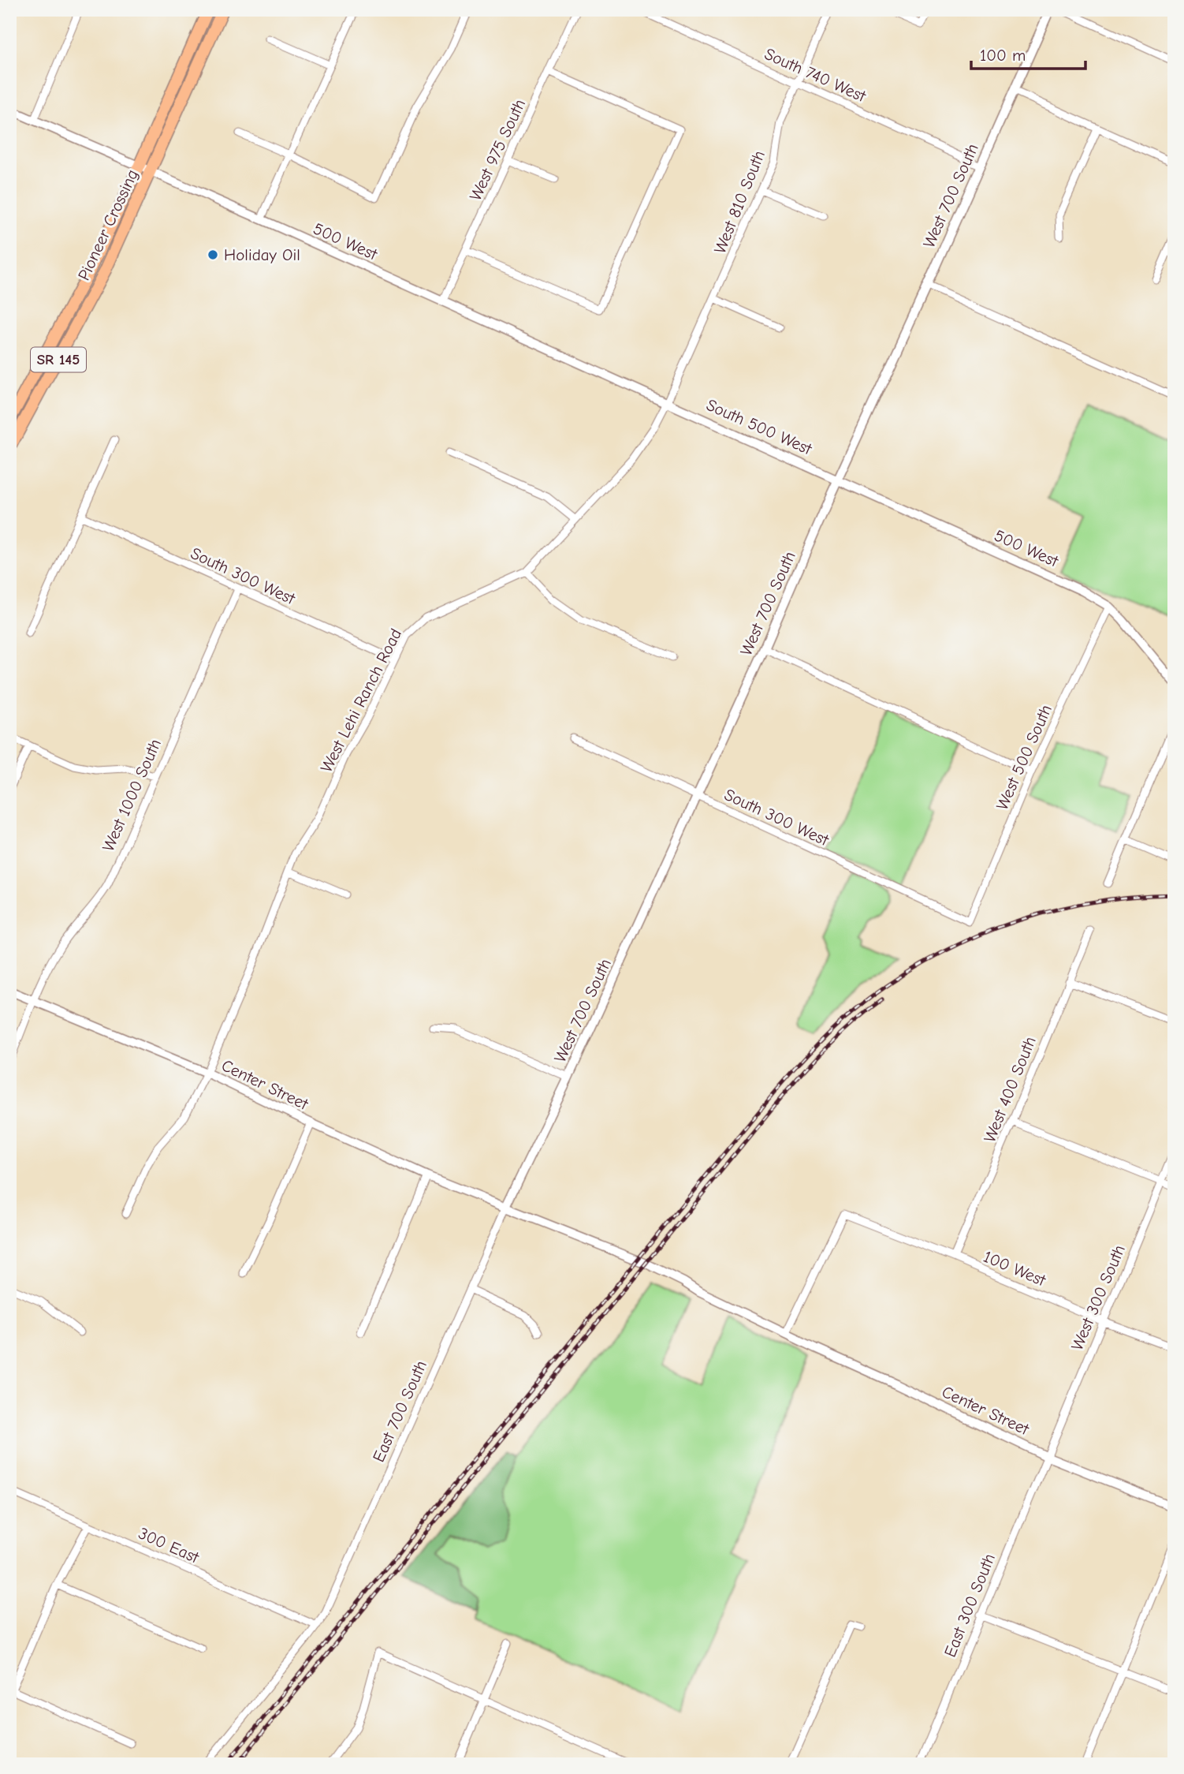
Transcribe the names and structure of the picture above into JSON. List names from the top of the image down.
{
  "streets": {
    "highway": ["Pioneer Crossing", "SR 145"],
    "street": [
      "South 740 West",
      "West 975 South",
      "West 700 South",
      "West 810 South",
      "500 West",
      "South 500 West",
      "South 300 West",
      "West Lehi Ranch Road",
      "West 500 South",
      "West 1000 South",
      "Center Street",
      "West 400 South",
      "100 West",
      "West 300 South",
      "East 700 South",
      "300 East",
      "East 300 South"
    ]
  },
  "crossings": [
    ["South 740 West", "West 700 South"],
    ["South 740 West", "West 810 South"],
    ["West 975 South", "500 West"],
    ["West 700 South", "500 West"],
    ["West 700 South", "South 500 West"],
    ["West 700 South", "South 300 West"],
    ["West 700 South", "Center Street"],
    ["West 700 South", "East 700 South"],
    ["West 810 South", "500 West"],
    ["West 810 South", "South 500 West"],
    ["West 810 South", "West Lehi Ranch Road"],
    ["Pioneer Crossing", "500 West"],
    ["500 West", "South 500 West"],
    ["500 West", "West Lehi Ranch Road"],
    ["500 West", "West 500 South"],
    ["South 500 West", "West Lehi Ranch Road"],
    ["South 300 West", "West Lehi Ranch Road"],
    ["South 300 West", "West 500 South"],
    ["South 300 West", "West 1000 South"],
    ["West Lehi Ranch Road", "Center Street"],
    ["West 1000 South", "Center Street"],
    ["Center Street", "100 West"],
    ["Center Street", "West 300 South"],
    ["Center Street", "East 700 South"],
    ["Center Street", "East 300 South"],
    ["West 400 South", "100 West"],
    ["100 West", "West 300 South"],
    ["West 300 South", "East 300 South"],
    ["East 700 South", "300 East"]
  ],
  "places": ["Holiday Oil"],
  "scale_bar": "100 m"
}
